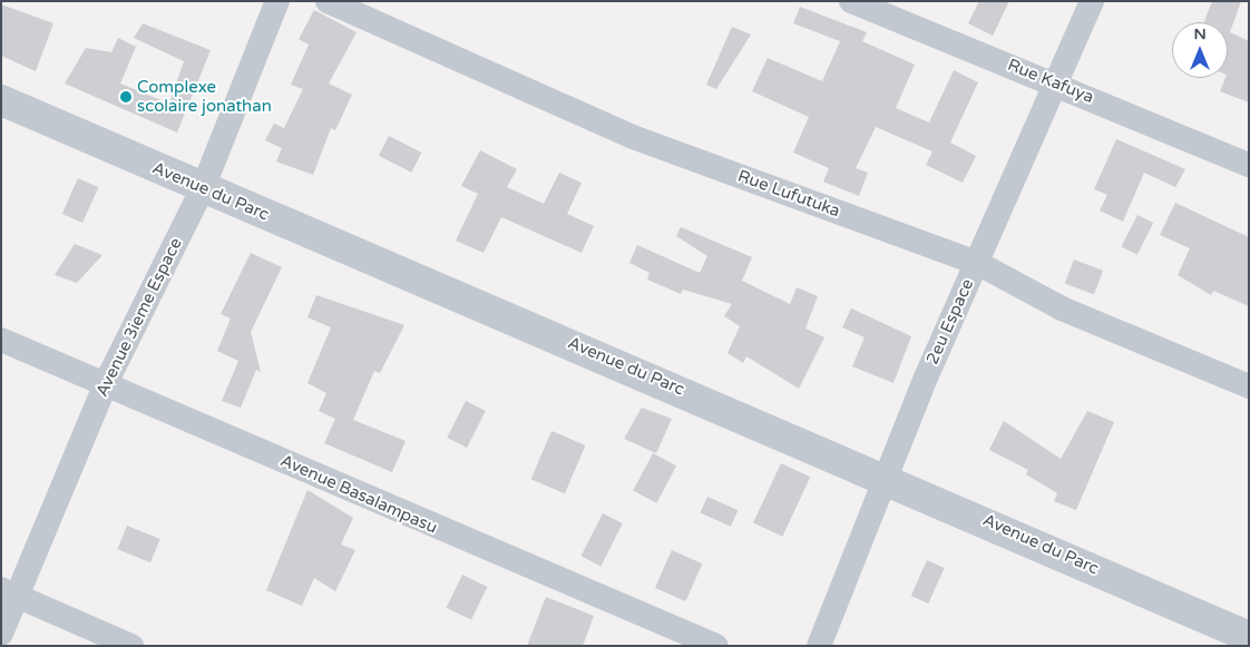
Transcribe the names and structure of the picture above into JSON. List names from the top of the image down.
{
  "streets": {
    "street": [
      "Rue Kafuya",
      "Avenue du Parc",
      "Rue Lufutuka",
      "Avenue 3ieme Espace",
      "2eu Espace",
      "Avenue Basalampasu"
    ]
  },
  "crossings": [
    ["Rue Kafuya", "2eu Espace"],
    ["Avenue du Parc", "Avenue 3ieme Espace"],
    ["Avenue du Parc", "2eu Espace"],
    ["Rue Lufutuka", "2eu Espace"],
    ["Avenue 3ieme Espace", "Avenue Basalampasu"]
  ],
  "places": ["Complexe scolaire jonathan"],
  "north": "top"
}
